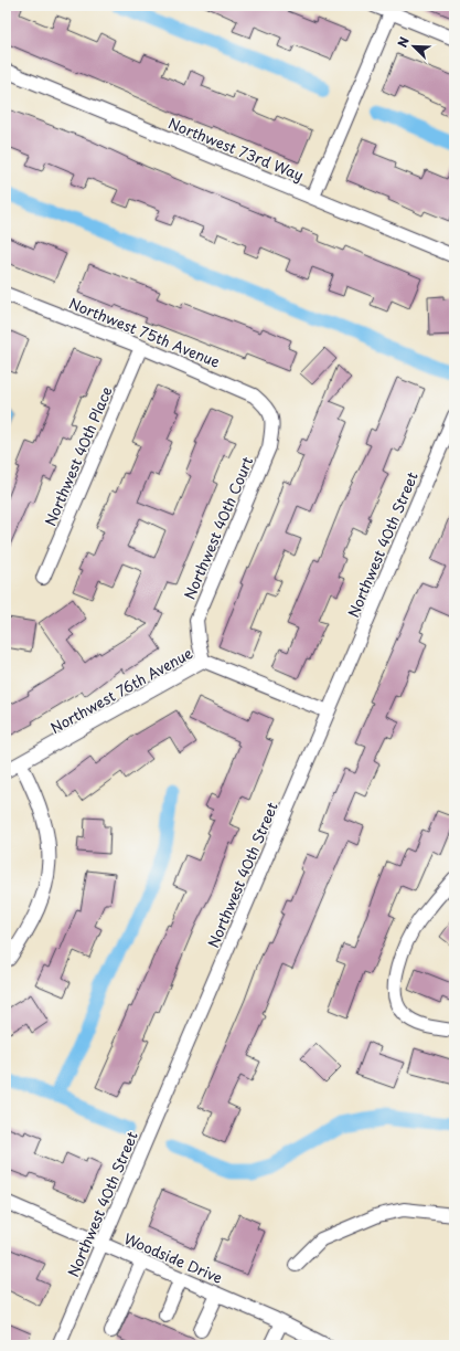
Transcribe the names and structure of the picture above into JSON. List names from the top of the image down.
{
  "streets": {
    "street": [
      "Northwest 73rd Way",
      "Northwest 75th Avenue",
      "Northwest 40th Place",
      "Northwest 40th Court",
      "Northwest 40th Street",
      "Northwest 76th Avenue",
      "Woodside Drive"
    ]
  },
  "crossings": [
    ["Northwest 75th Avenue", "Northwest 40th Place"],
    ["Northwest 75th Avenue", "Northwest 40th Court"],
    ["Northwest 40th Court", "Northwest 76th Avenue"],
    ["Northwest 40th Street", "Northwest 76th Avenue"],
    ["Northwest 40th Street", "Woodside Drive"]
  ],
  "north": "top left"
}
